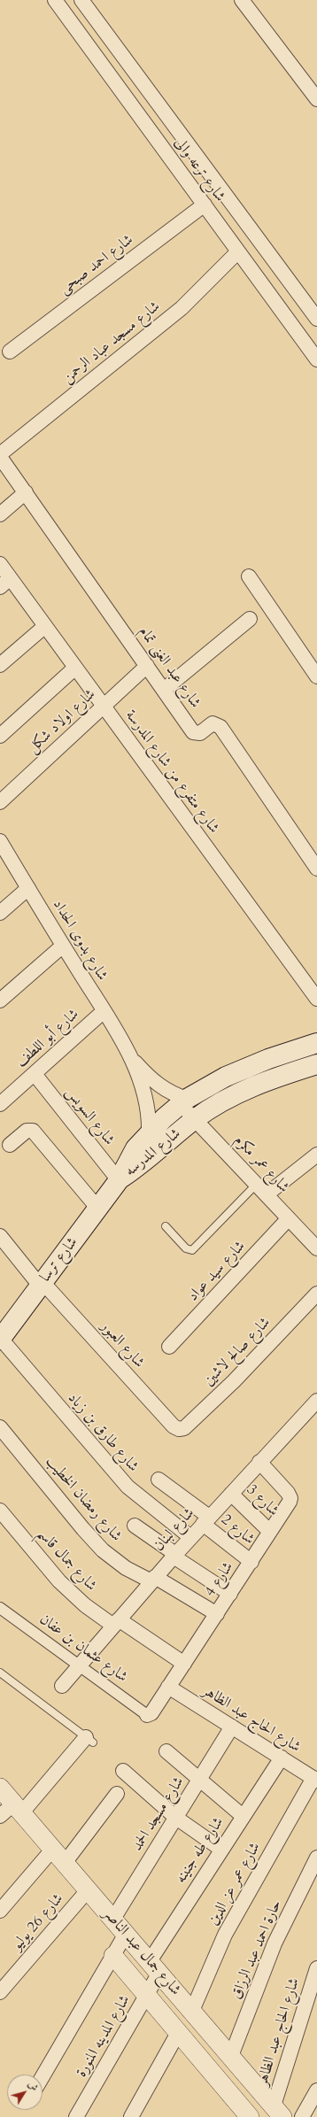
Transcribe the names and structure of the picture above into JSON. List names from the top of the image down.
{
  "streets": {
    "main road": ["شارع المدرسه", "شارع ترسا"],
    "street": [
      "شارع ترعه والى",
      "شارع احمد صبحى",
      "شارع مسجد عباد الرحمن",
      "شارع عبد الغنى تمام",
      "شارع اولاد شكل",
      "شارع متفرع من شارع المدرسة",
      "شارع بدوى الحداد",
      "شارع أبو اللطف",
      "شارع السويس",
      "شارع عمر مكرم",
      "شارع سيد عواد",
      "شارع العبور",
      "شارع صالح لاشين",
      "شارع طارق بن زياد",
      "شارع رمضان الخطيب",
      "شارع 3",
      "شارع لبنان",
      "شارع 2",
      "شارع جمال قاسم",
      "شارع 4",
      "شارع عثمان بن عفان",
      "شارع الحاج عبد الظاهر",
      "شارع مسجد الحمد",
      "شارع طه جنينه",
      "شارع عمر عز الدين",
      "شارع 26 يوليو",
      "حارة احمد عبد الرزاق",
      "شارع جمال عبد الناصر",
      "شارع المدينه المنورة"
    ]
  },
  "crossings": [
    ["شارع ترعه والى", "شارع احمد صبحى"],
    ["شارع ترعه والى", "شارع مسجد عباد الرحمن"],
    ["شارع مسجد عباد الرحمن", "شارع عبد الغنى تمام"],
    ["شارع عبد الغنى تمام", "شارع اولاد شكل"],
    ["شارع اولاد شكل", "شارع متفرع من شارع المدرسة"],
    ["شارع بدوى الحداد", "شارع أبو اللطف"],
    ["شارع بدوى الحداد", "شارع المدرسه"],
    ["شارع بدوى الحداد", "شارع عمر مكرم"],
    ["شارع أبو اللطف", "شارع السويس"],
    ["شارع السويس", "شارع المدرسه"],
    ["شارع السويس", "شارع ترسا"],
    ["شارع المدرسه", "شارع عمر مكرم"],
    ["شارع المدرسه", "شارع ترسا"],
    ["شارع عمر مكرم", "شارع سيد عواد"],
    ["شارع ترسا", "شارع العبور"],
    ["شارع ترسا", "شارع طارق بن زياد"],
    ["شارع العبور", "شارع صالح لاشين"],
    ["شارع طارق بن زياد", "شارع لبنان"],
    ["شارع رمضان الخطيب", "شارع لبنان"],
    ["شارع رمضان الخطيب", "شارع 4"],
    ["شارع 3", "شارع لبنان"],
    ["شارع 3", "شارع 4"],
    ["شارع لبنان", "شارع 2"],
    ["شارع لبنان", "شارع جمال قاسم"],
    ["شارع لبنان", "شارع 4"],
    ["شارع لبنان", "شارع عثمان بن عفان"],
    ["شارع 2", "شارع 4"],
    ["شارع جمال قاسم", "شارع 4"],
    ["شارع 4", "شارع عثمان بن عفان"],
    ["شارع 4", "شارع الحاج عبد الظاهر"],
    ["شارع الحاج عبد الظاهر", "شارع مسجد الحمد"],
    ["شارع الحاج عبد الظاهر", "شارع طه جنينه"],
    ["شارع الحاج عبد الظاهر", "شارع عمر عز الدين"],
    ["شارع الحاج عبد الظاهر", "شارع جمال عبد الناصر"],
    ["شارع مسجد الحمد", "شارع جمال عبد الناصر"],
    ["شارع طه جنينه", "شارع جمال عبد الناصر"],
    ["شارع طه جنينه", "شارع المدينه المنورة"],
    ["شارع عمر عز الدين", "شارع جمال عبد الناصر"],
    ["شارع 26 يوليو", "شارع جمال عبد الناصر"],
    ["حارة احمد عبد الرزاق", "شارع جمال عبد الناصر"],
    ["شارع جمال عبد الناصر", "شارع المدينه المنورة"]
  ],
  "north": "top right"
}
